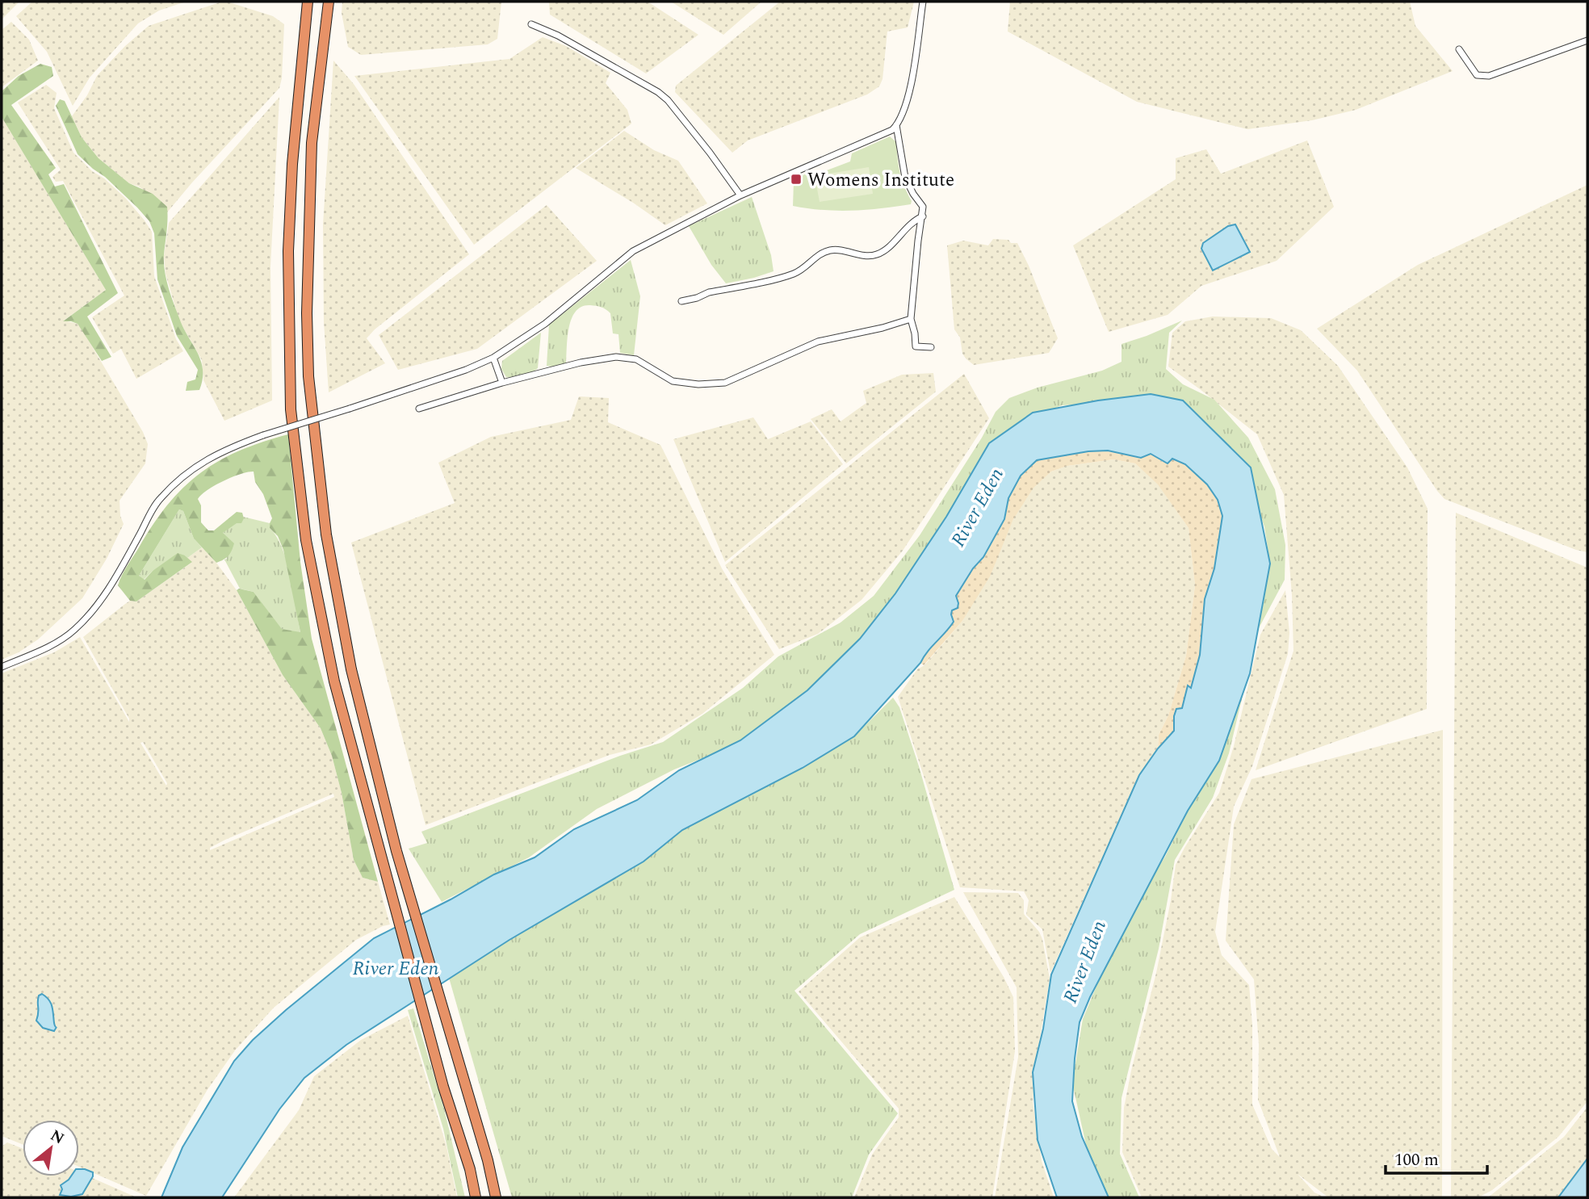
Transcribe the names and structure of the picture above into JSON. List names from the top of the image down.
{
  "water": ["River Eden"],
  "places": {
    "transit": ["Womens Institute"]
  },
  "scale_bar": "100 m",
  "north": "top right"
}
